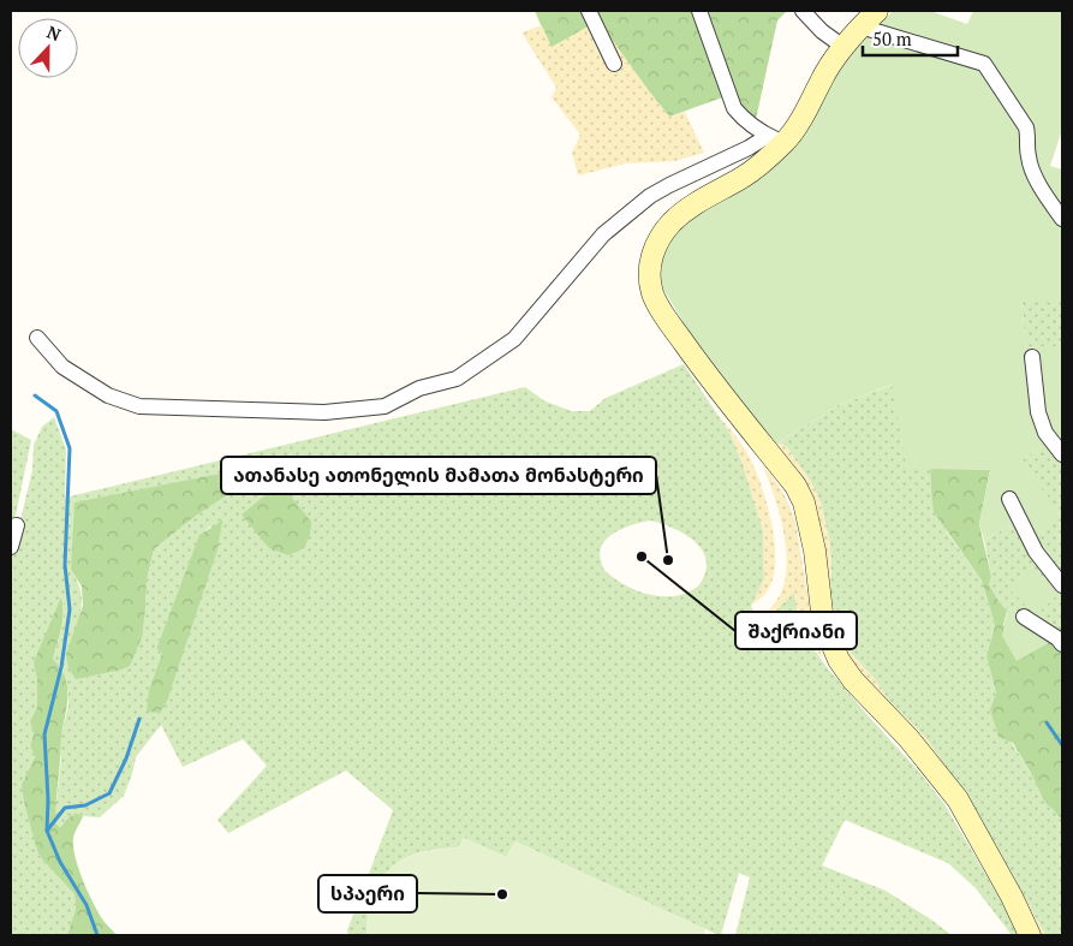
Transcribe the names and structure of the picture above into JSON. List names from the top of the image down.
{
  "places": ["შაქრიანი", "ათანასე ათონელის მამათა მონასტერი", "სპაერი"],
  "scale_bar": "50 m",
  "north": "top"
}
